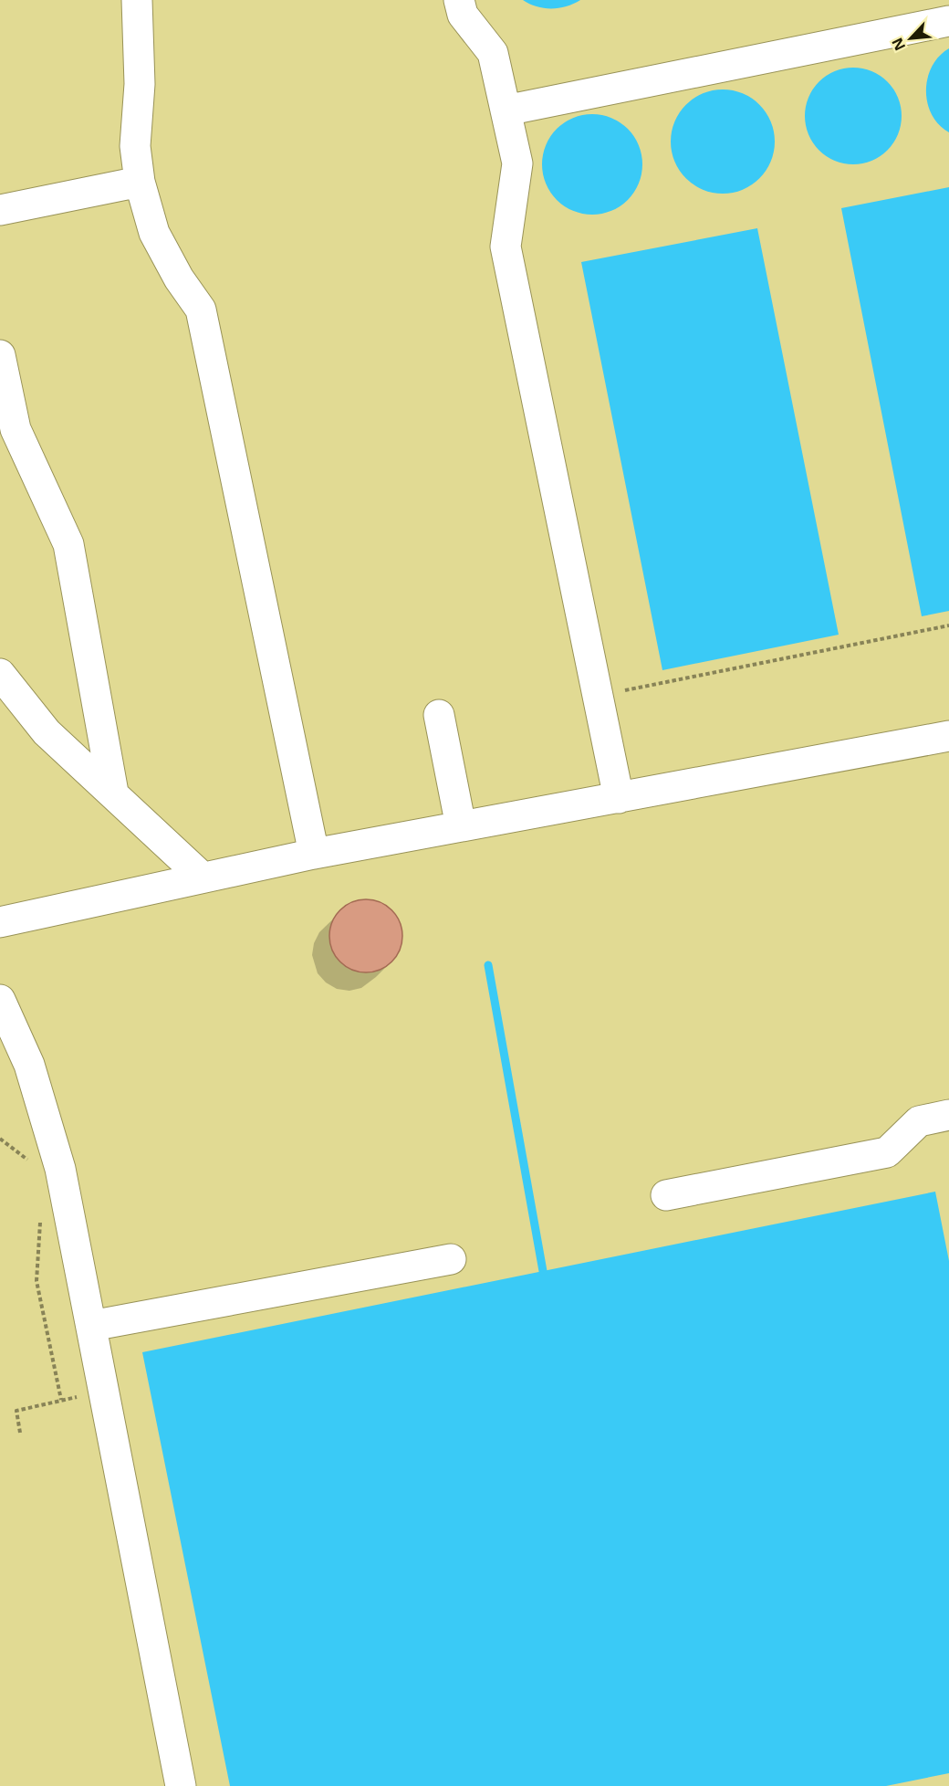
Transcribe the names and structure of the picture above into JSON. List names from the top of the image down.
{
  "north": "bottom left"
}
